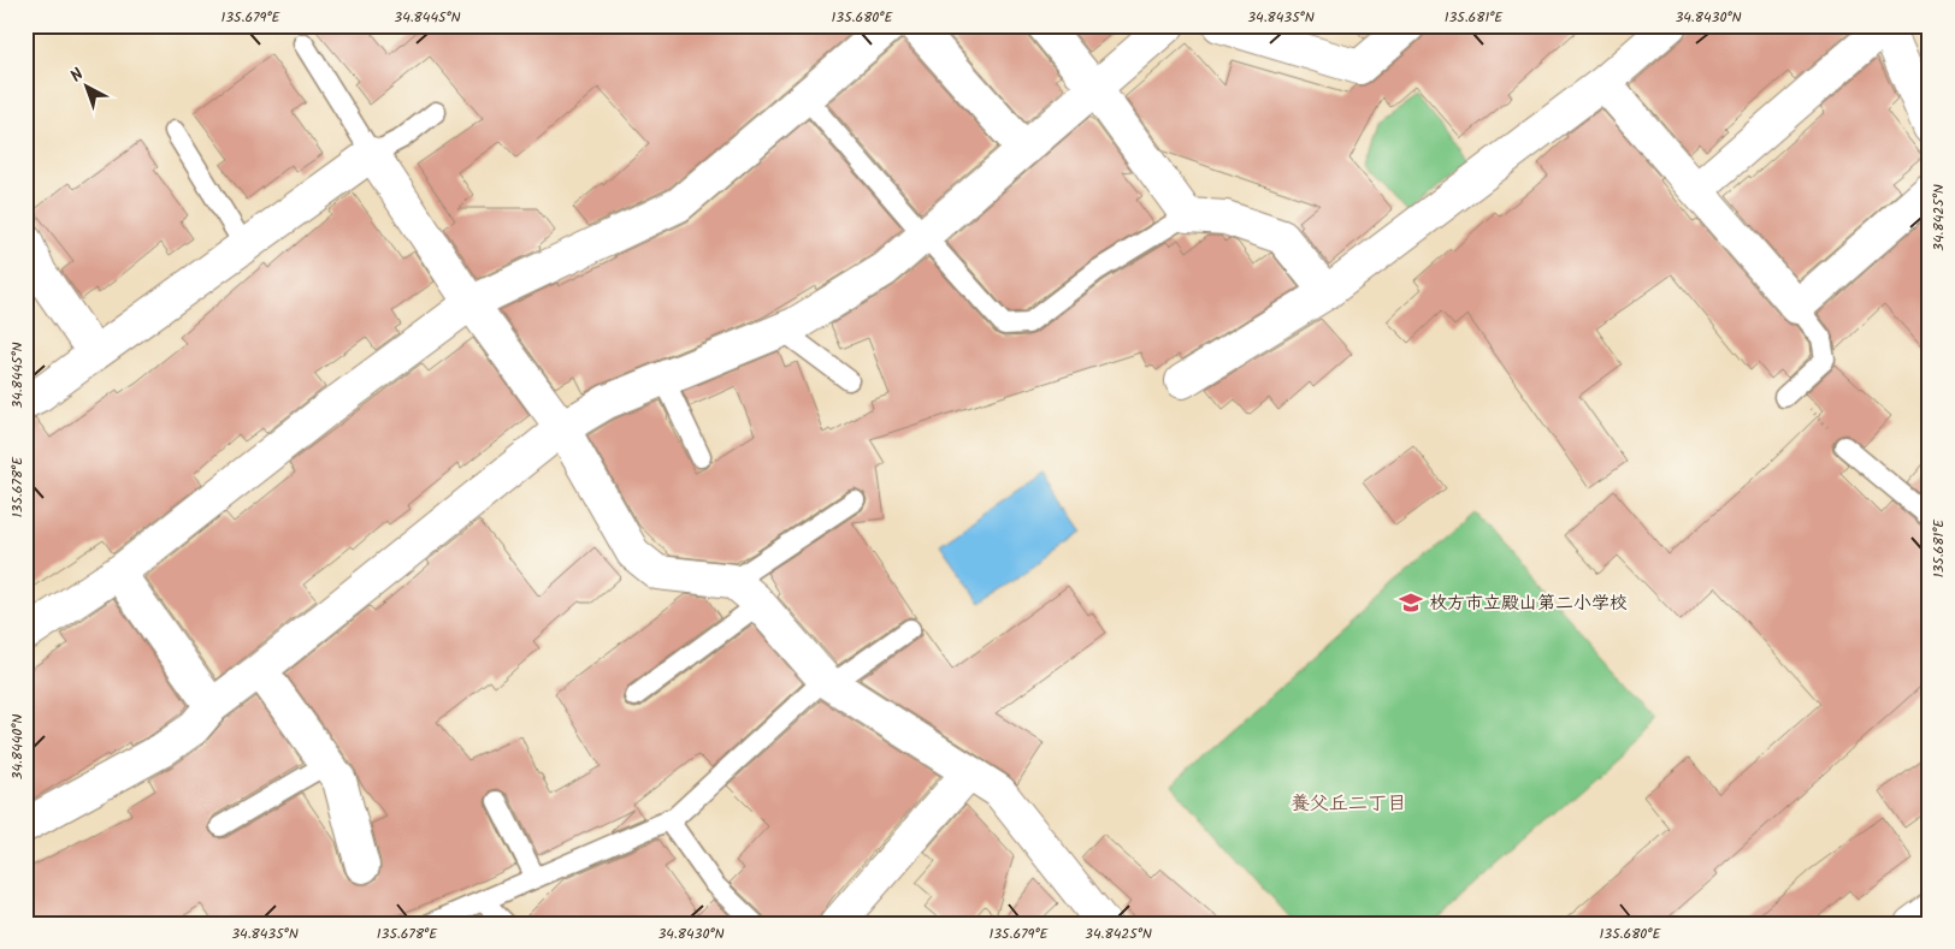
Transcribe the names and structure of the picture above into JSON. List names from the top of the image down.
{
  "districts": ["養父丘二丁目"],
  "places": {
    "school or university": ["枚方市立殿山第二小学校"]
  },
  "north": "top left",
  "coordinates": [
    "135.679°E",
    "34.8445°N",
    "135.680°E",
    "34.8435°N",
    "135.681°E",
    "34.8430°N",
    "34.8425°N",
    "135.678°E",
    "34.8440°N"
  ]
}
